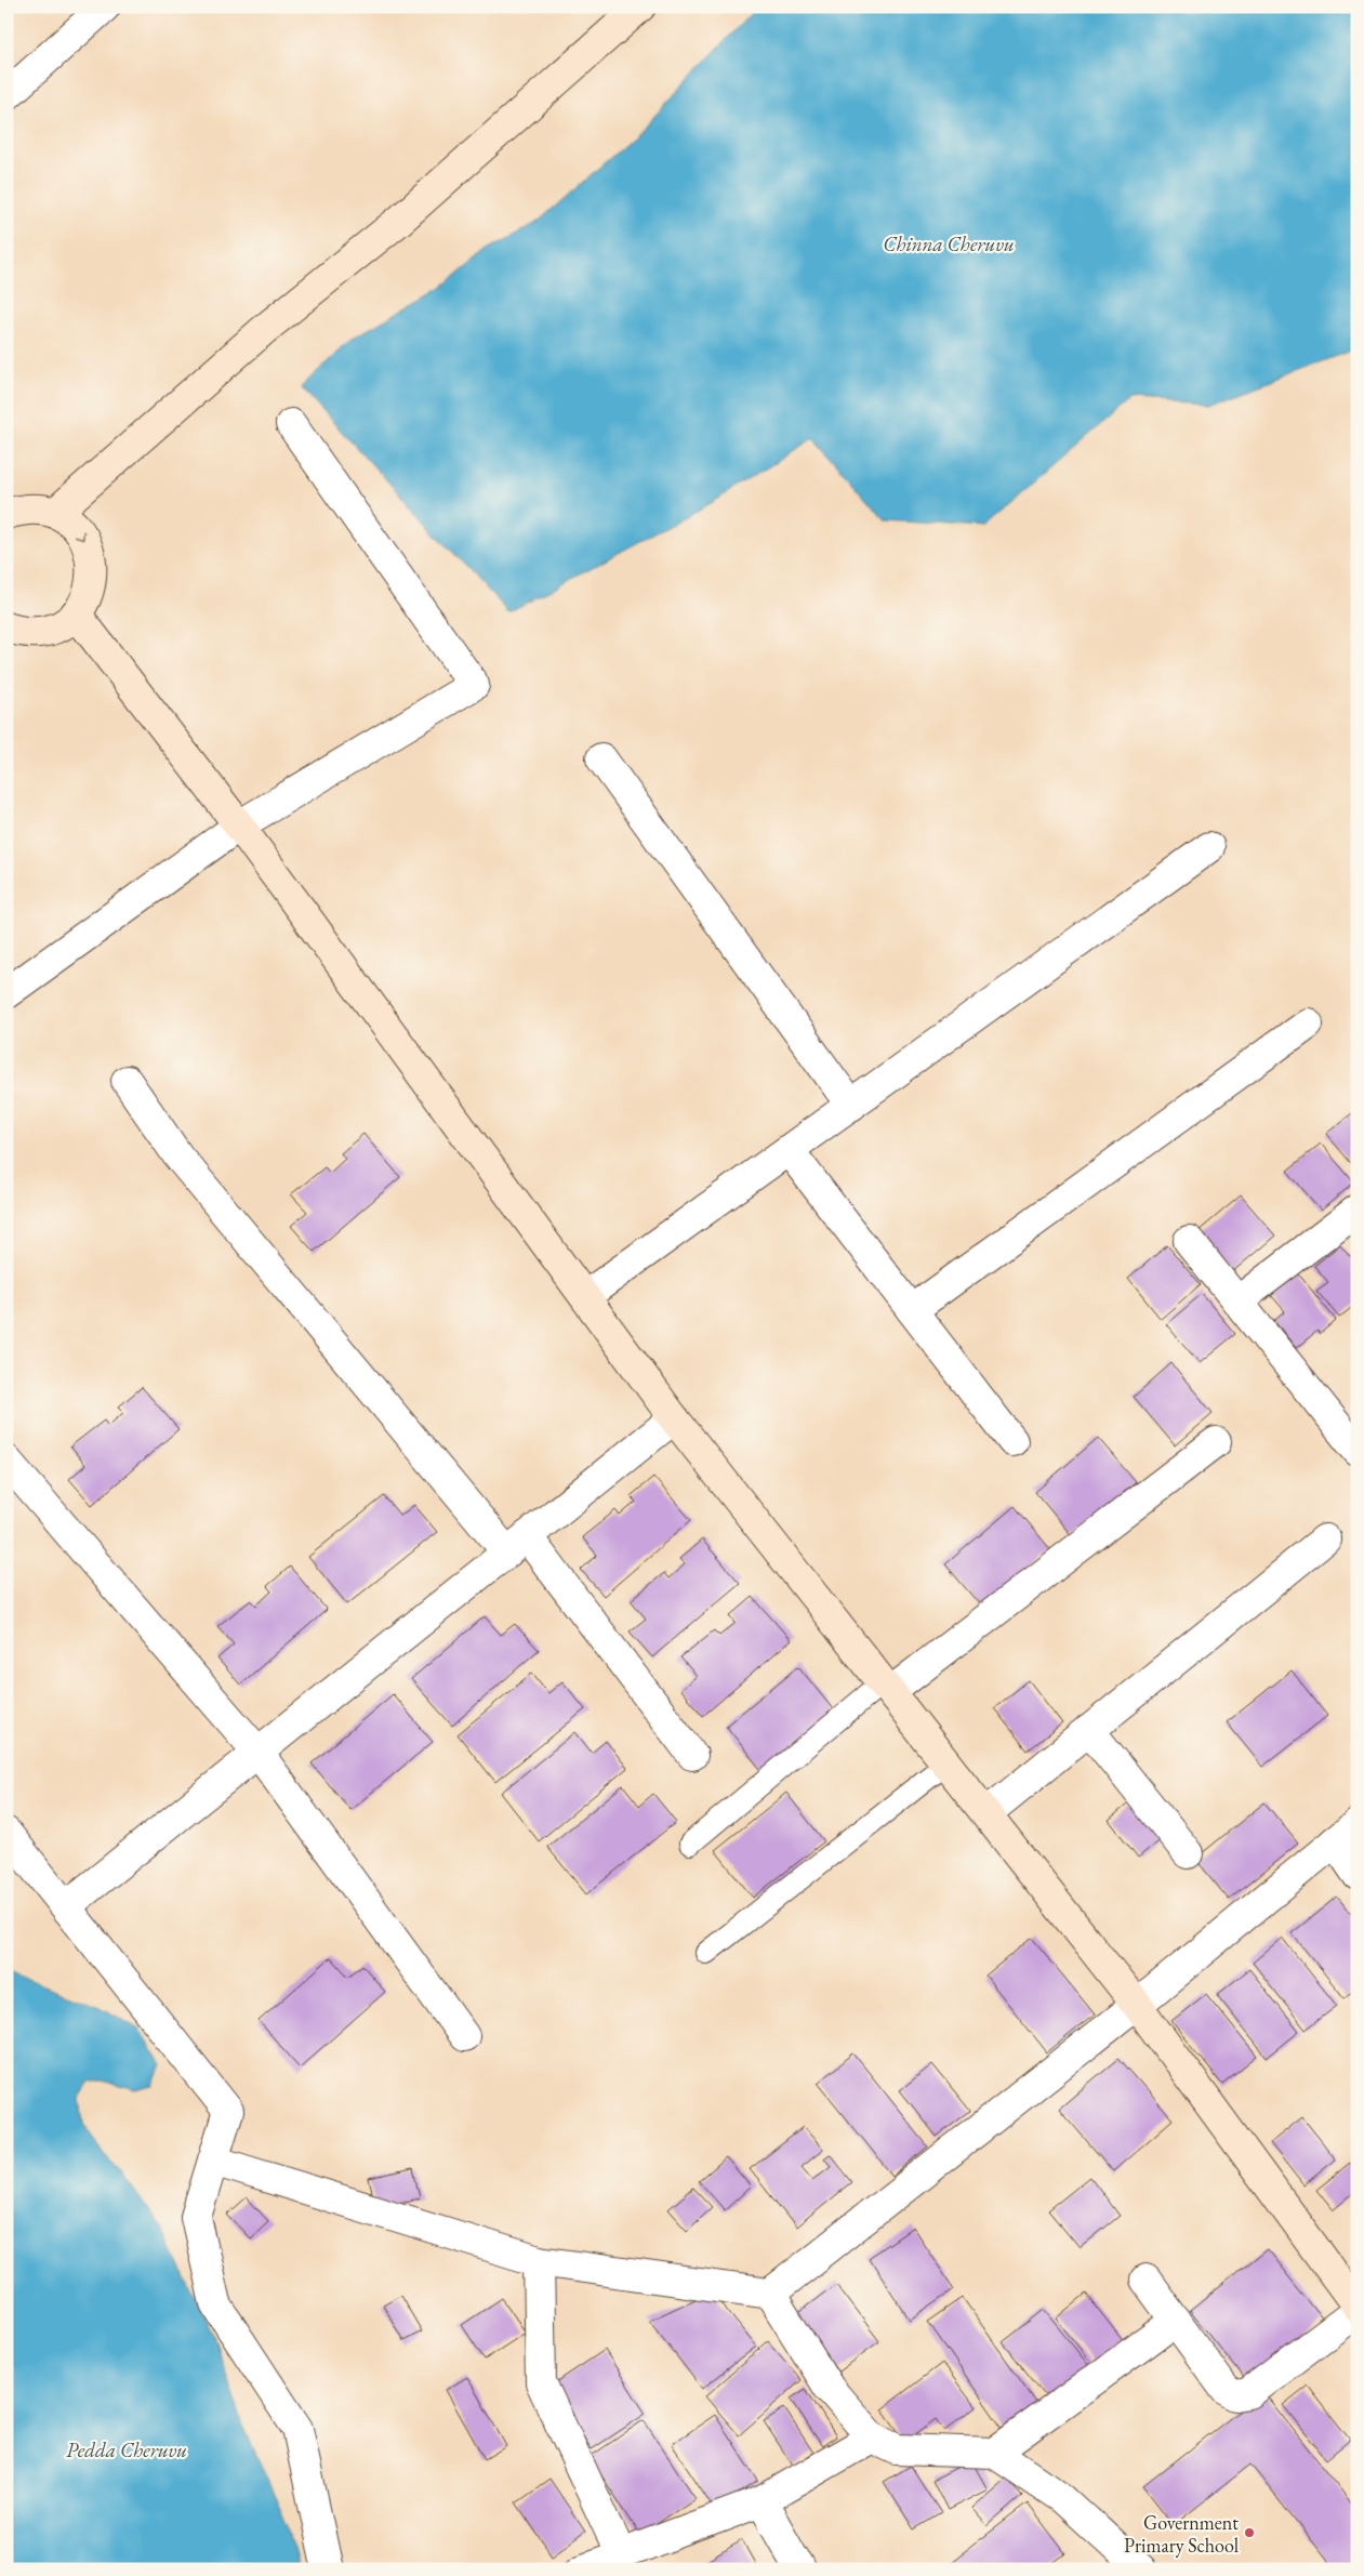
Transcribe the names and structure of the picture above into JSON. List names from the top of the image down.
{
  "water": ["Chinna Cheruvu", "Pedda Cheruvu"],
  "places": ["Government Primary School"]
}
